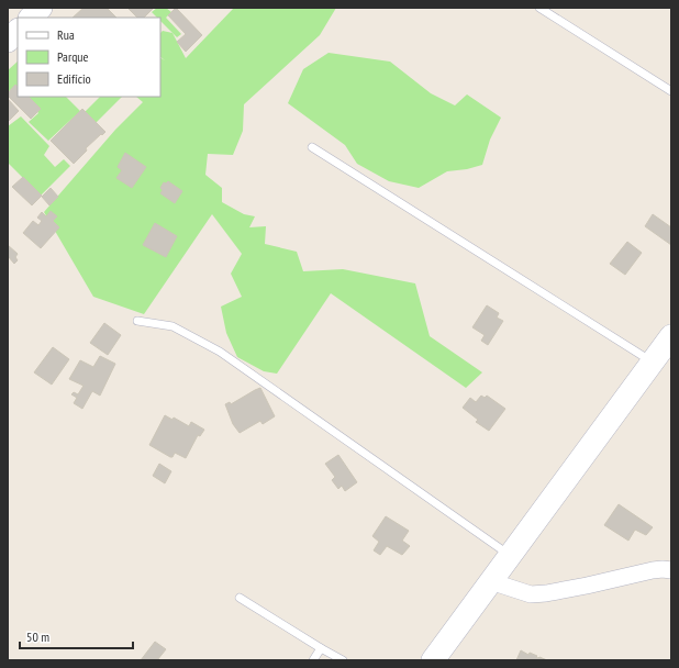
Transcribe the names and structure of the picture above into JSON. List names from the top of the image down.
{
  "legend": ["Rua", "Parque", "Edifício"],
  "scale_bar": "50 m"
}
